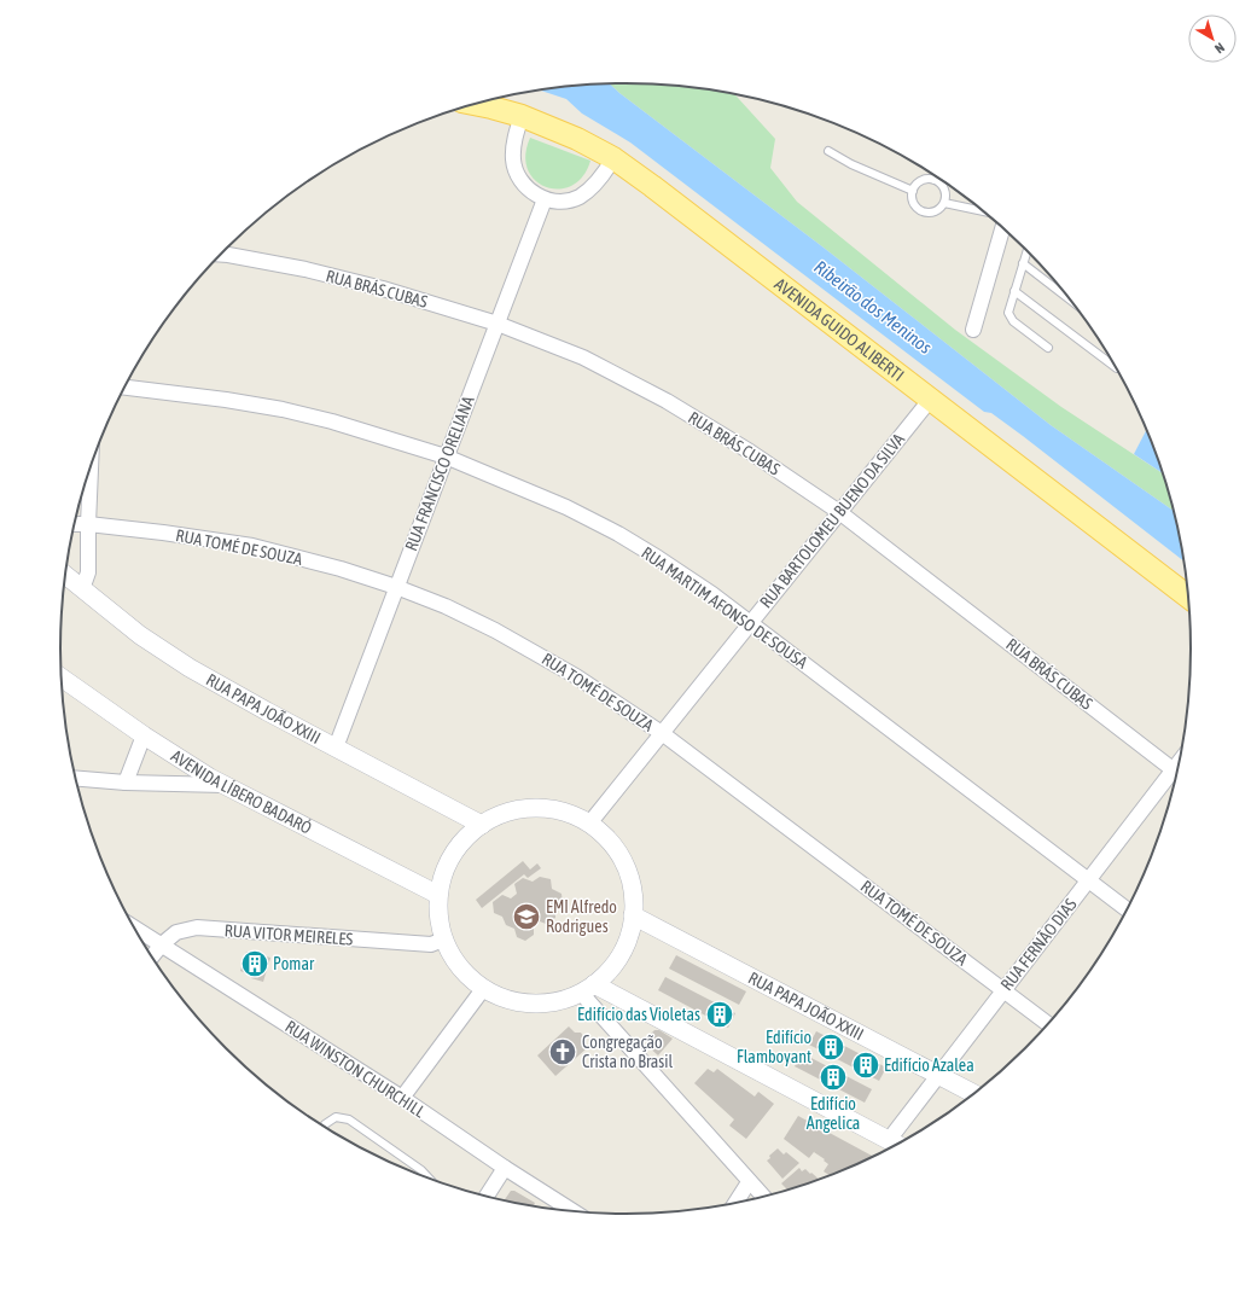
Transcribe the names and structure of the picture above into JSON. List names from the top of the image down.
{
  "streets": {
    "main road": ["AVENIDA GUIDO ALIBERTI"],
    "street": [
      "RUA BRÁS CUBAS",
      "RUA FRANCISCO ORELIANA",
      "RUA BARTOLOMEU BUENO DA SILVA",
      "RUA TOMÉ DE SOUZA",
      "RUA MARTIM AFONSO DE SOUSA",
      "RUA PAPA JOÃO XXIII",
      "AVENIDA LÍBERO BADARÓ",
      "RUA VITOR MEIRELES",
      "RUA FERNÃO DIAS",
      "RUA WINSTON CHURCHILL"
    ]
  },
  "crossings": [
    ["RUA BRÁS CUBAS", "RUA FRANCISCO ORELIANA"],
    ["RUA BRÁS CUBAS", "RUA BARTOLOMEU BUENO DA SILVA"],
    ["AVENIDA GUIDO ALIBERTI", "RUA BARTOLOMEU BUENO DA SILVA"],
    ["RUA FRANCISCO ORELIANA", "RUA TOMÉ DE SOUZA"],
    ["RUA FRANCISCO ORELIANA", "RUA MARTIM AFONSO DE SOUSA"],
    ["RUA FRANCISCO ORELIANA", "RUA PAPA JOÃO XXIII"],
    ["RUA BARTOLOMEU BUENO DA SILVA", "RUA TOMÉ DE SOUZA"],
    ["RUA BARTOLOMEU BUENO DA SILVA", "RUA MARTIM AFONSO DE SOUSA"],
    ["RUA TOMÉ DE SOUZA", "RUA FERNÃO DIAS"],
    ["RUA MARTIM AFONSO DE SOUSA", "RUA FERNÃO DIAS"],
    ["RUA PAPA JOÃO XXIII", "RUA FERNÃO DIAS"],
    ["RUA VITOR MEIRELES", "RUA WINSTON CHURCHILL"]
  ],
  "water": ["Ribeirão dos Meninos"],
  "places": {
    "school or university": ["EMI Alfredo Rodrigues"],
    "building": [
      "Pomar",
      "Edifício das Violetas",
      "Edifício Flamboyant",
      "Edifício Azalea",
      "Edifício Angelica"
    ],
    "church": ["Congregação Crista no Brasil"]
  },
  "north": "bottom right"
}
